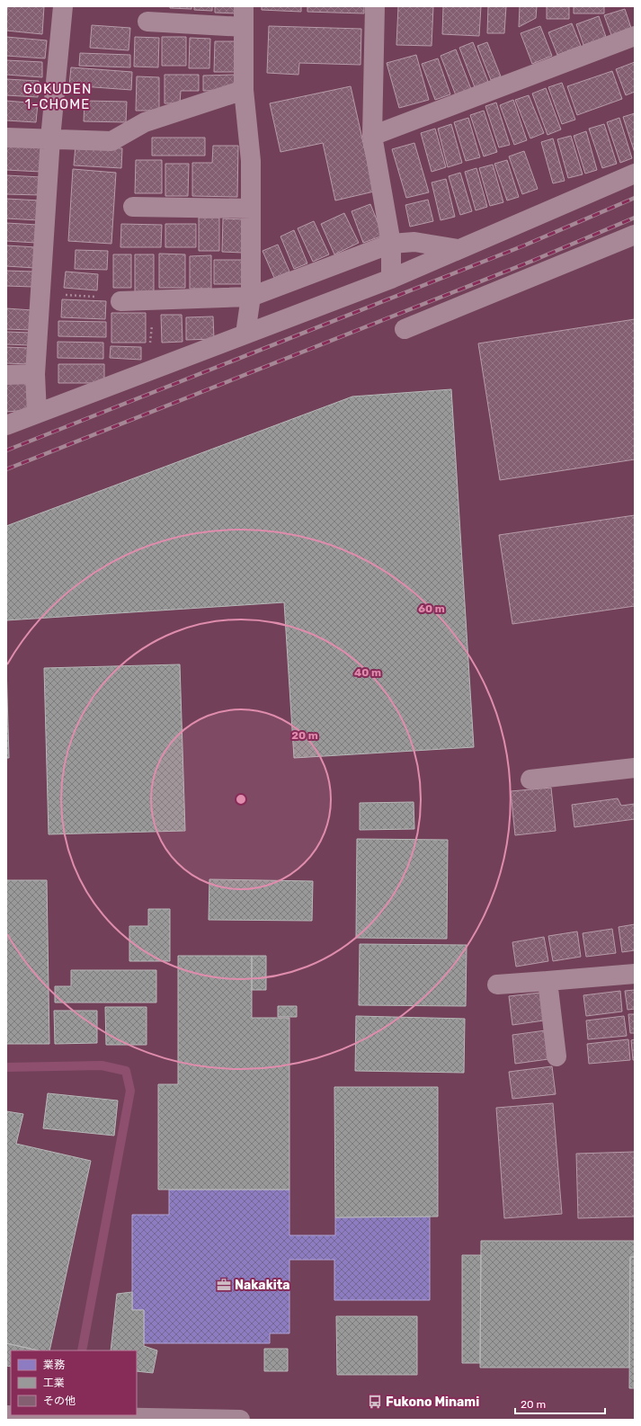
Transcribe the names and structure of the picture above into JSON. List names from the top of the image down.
{
  "districts": ["GOKUDEN 1-CHOME"],
  "places": {
    "office": ["Nakakita"],
    "bus stop": ["Fukono Minami"]
  },
  "legend": ["業務", "工業", "その他"],
  "scale_bar": "20 m",
  "rings": ["60 m", "40 m", "20 m"]
}
